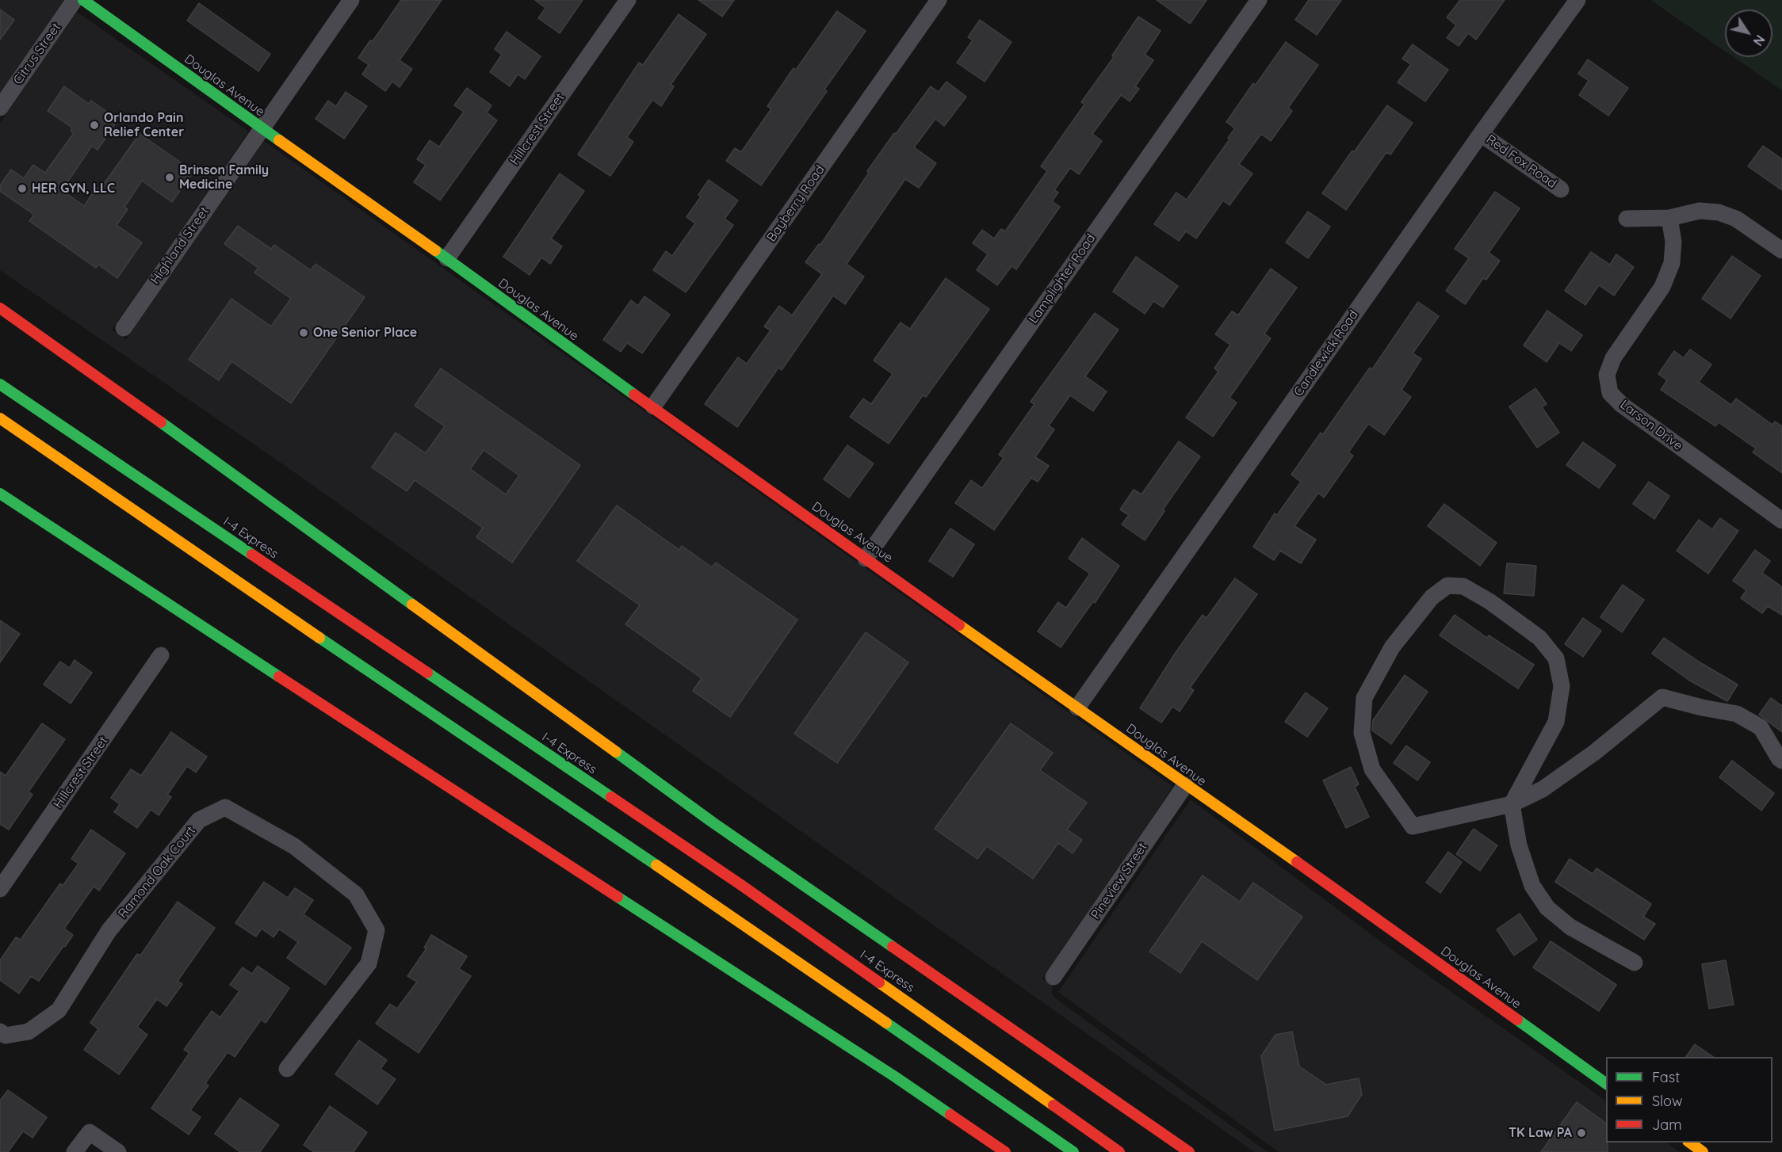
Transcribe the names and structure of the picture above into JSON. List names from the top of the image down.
{
  "streets": {
    "main road": ["Douglas Avenue", "I-4 Express"],
    "street": [
      "Citrus Street",
      "Hillcrest Street",
      "Red Fox Road",
      "Bayberry Road",
      "Highland Street",
      "Lamplighter Road",
      "Candlewick Road",
      "Larson Drive",
      "Ramond Oak Court",
      "Pineview Street"
    ]
  },
  "crossings": [
    ["Douglas Avenue", "Hillcrest Street"],
    ["Douglas Avenue", "Bayberry Road"],
    ["Douglas Avenue", "Highland Street"],
    ["Douglas Avenue", "Lamplighter Road"],
    ["Douglas Avenue", "Candlewick Road"],
    ["Douglas Avenue", "Pineview Street"],
    ["Red Fox Road", "Candlewick Road"]
  ],
  "places": [
    "Orlando Pain Relief Center",
    "Brinson Family Medicine",
    "HER GYN, LLC",
    "One Senior Place",
    "TK Law PA"
  ],
  "legend": ["Fast", "Slow", "Jam"],
  "north": "bottom right"
}
